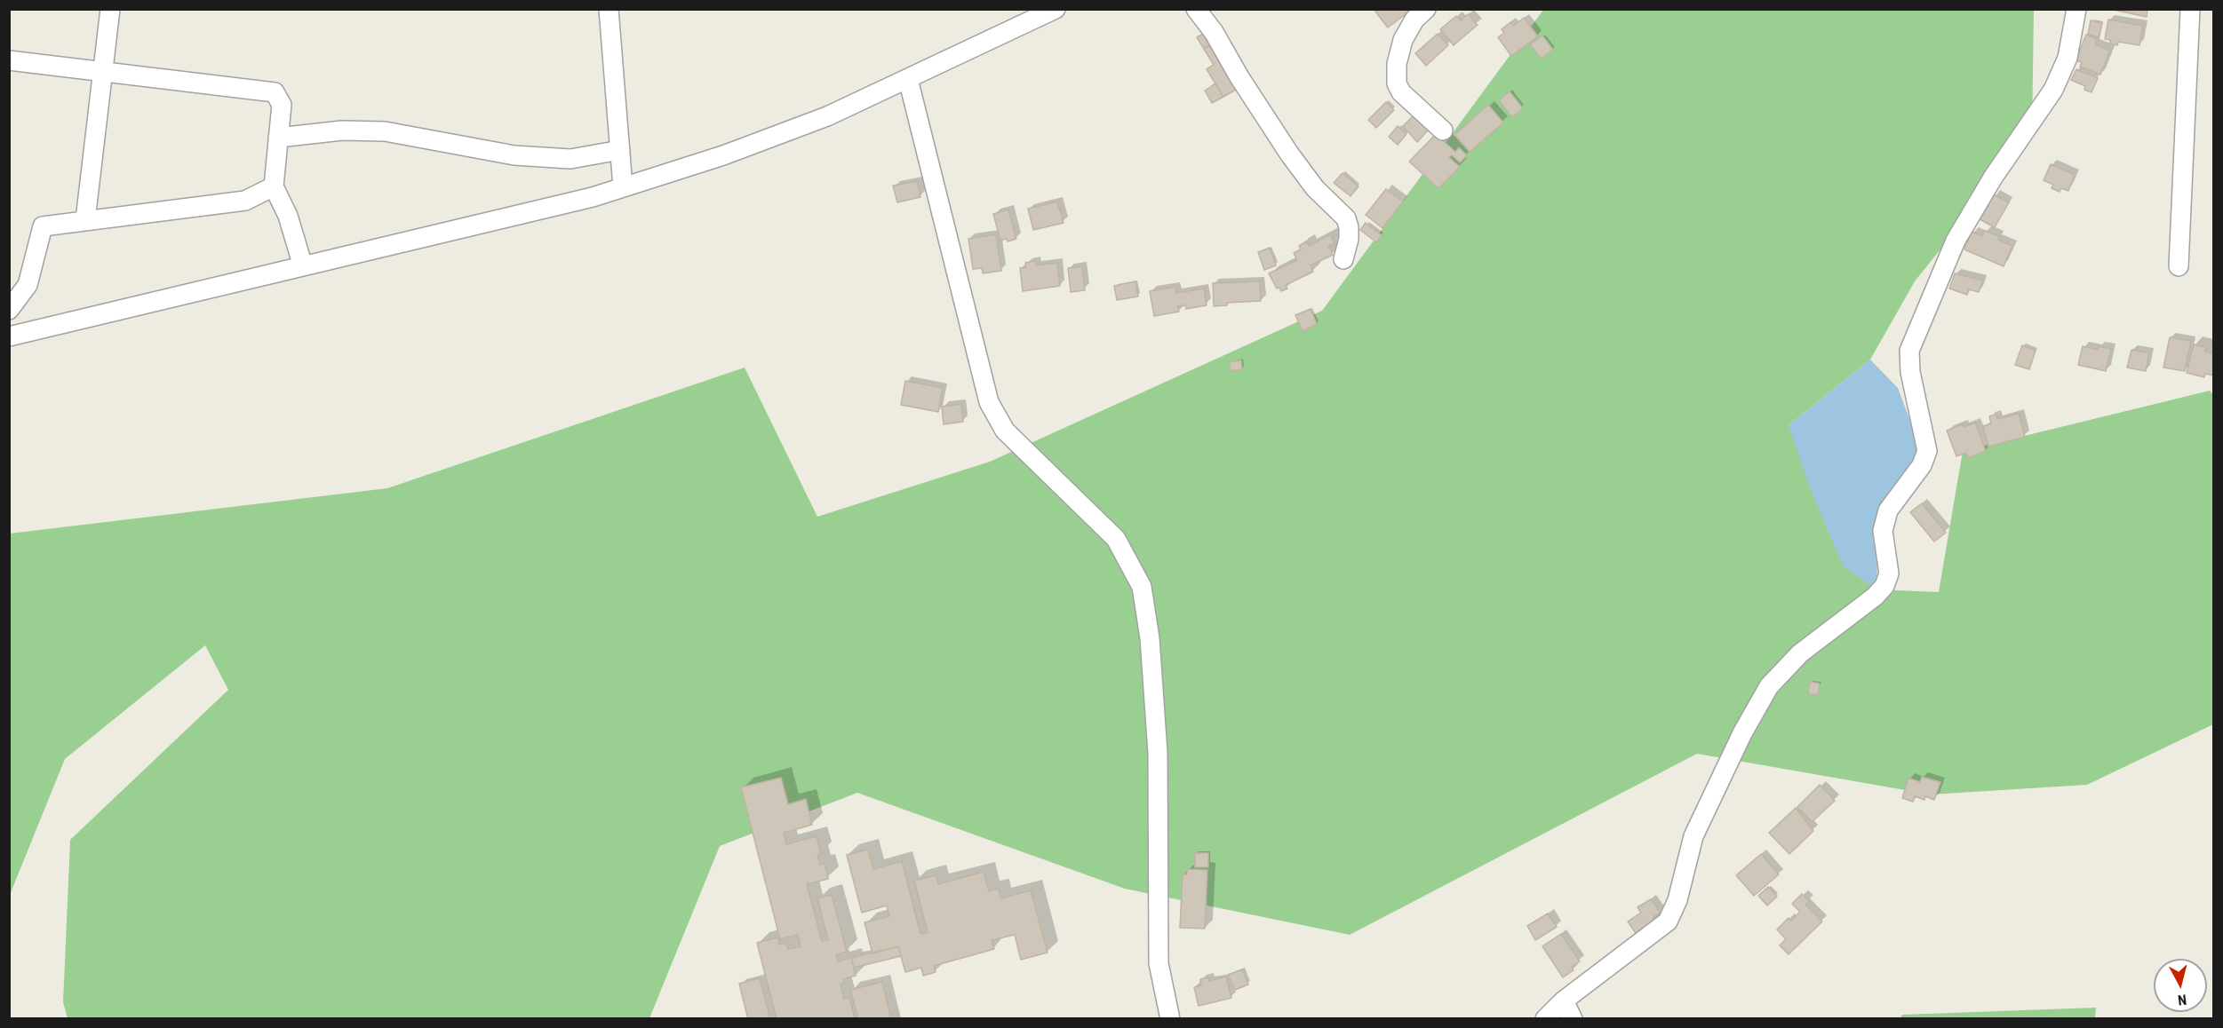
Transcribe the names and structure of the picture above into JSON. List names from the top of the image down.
{
  "north": "bottom"
}
